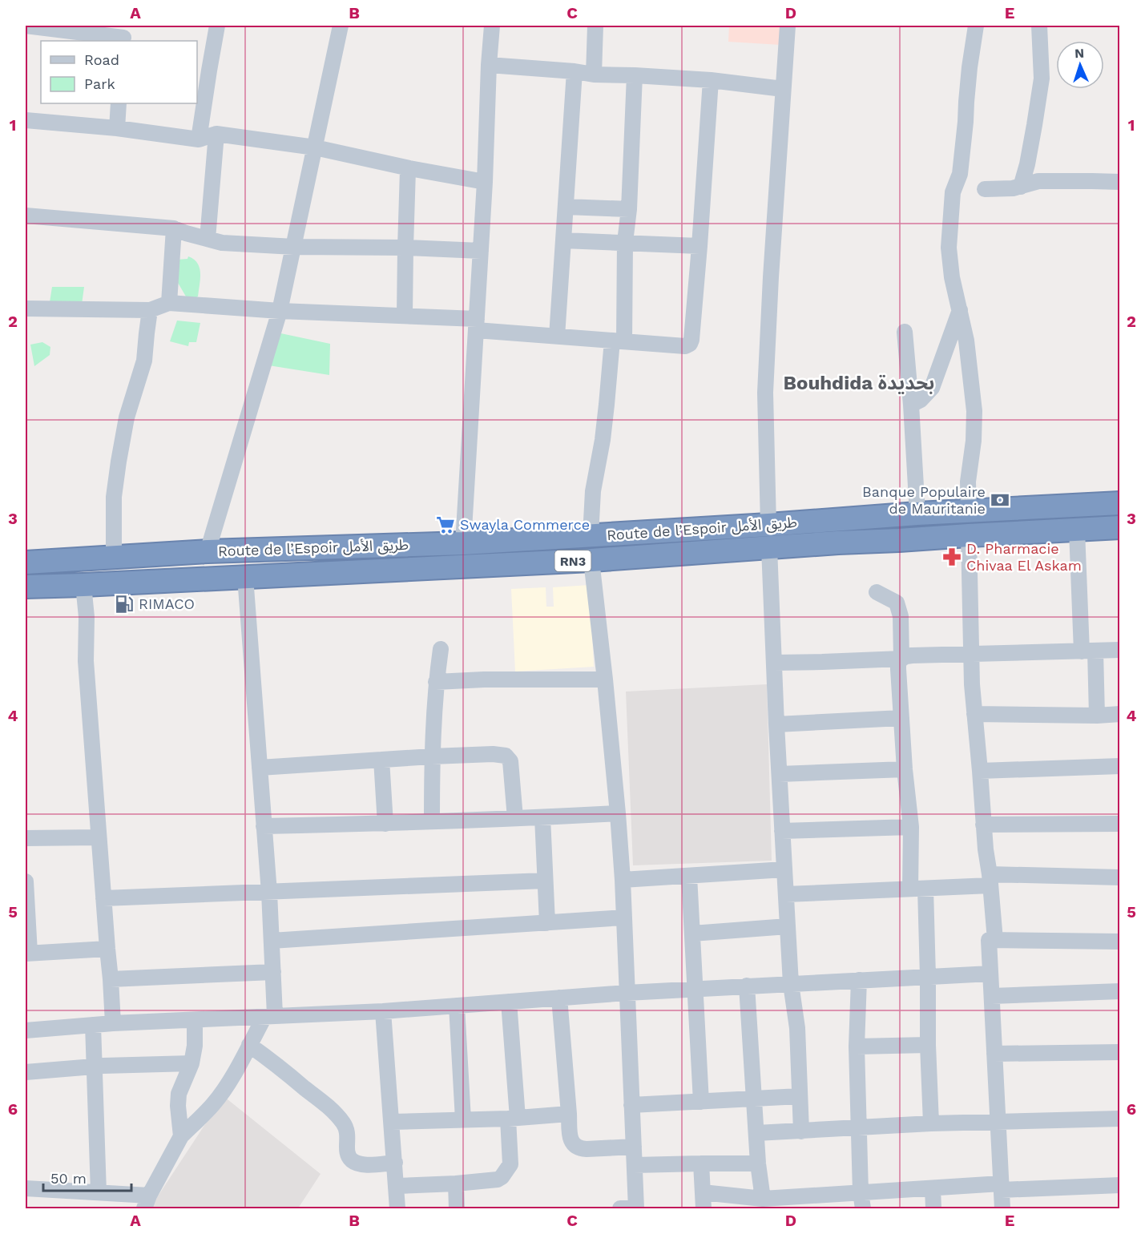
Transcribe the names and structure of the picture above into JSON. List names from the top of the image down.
{
  "streets": {
    "highway": ["Route de l’Espoir طريق الأمل", "RN3"]
  },
  "districts": ["Bouhdida بحديدة"],
  "places": {
    "bank": ["Banque Populaire de Mauritanie"],
    "supermarket": ["Swayla Commerce"],
    "pharmacy": ["D. Pharmacie Chivaa El Askam"],
    "fuel station": ["RIMACO"]
  },
  "legend": ["Road", "Park"],
  "scale_bar": "50 m",
  "north": "top",
  "grid": {
    "columns": [
      "A",
      "B",
      "C",
      "D",
      "E"
    ],
    "rows": [
      "1",
      "2",
      "3",
      "4",
      "5",
      "6"
    ]
  }
}
